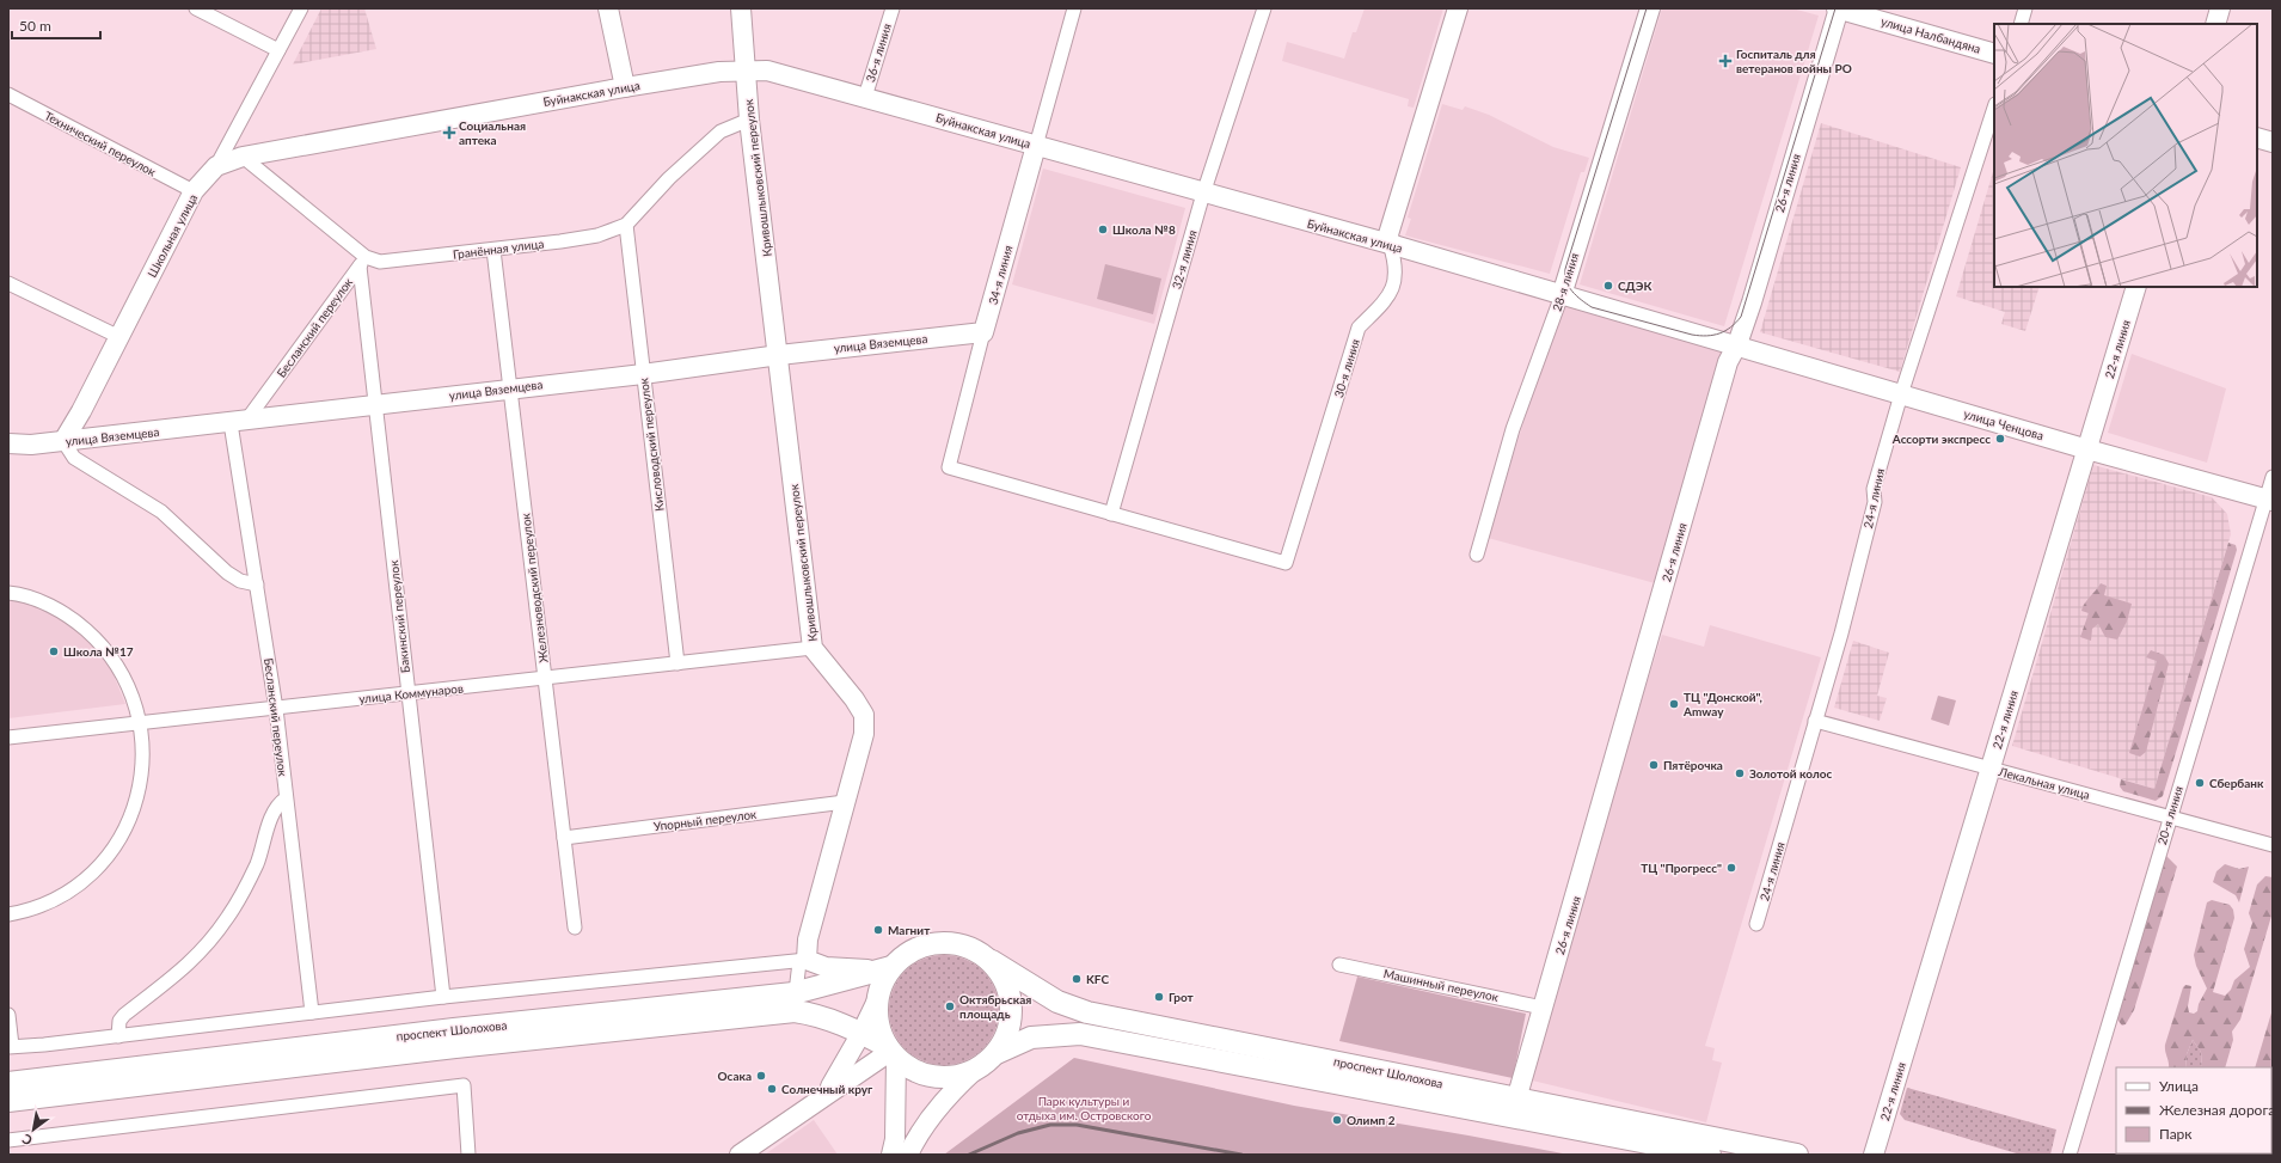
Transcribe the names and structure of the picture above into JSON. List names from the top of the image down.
{
  "streets": {
    "main road": ["проспект Шолохова"],
    "street": [
      "улица Налбандяна",
      "36-я линия",
      "Буйнакская улица",
      "Технический переулок",
      "Кривошлыковский переулок",
      "26-я линия",
      "Школьная улица",
      "Гранённая улица",
      "32-я линия",
      "34-я линия",
      "28-я линия",
      "Бесланский переулок",
      "улица Вяземцева",
      "22-я линия",
      "30-я линия",
      "улица Ченцова",
      "Кисловодский переулок",
      "24-я линия",
      "Железноводский переулок",
      "Бакинский переулок",
      "улица Коммунаров",
      "Лекальная улица",
      "20-я линия",
      "Упорный переулок",
      "Машинный переулок"
    ]
  },
  "crossings": [
    ["улица Налбандяна", "26-я линия"],
    ["36-я линия", "Буйнакская улица"],
    ["Буйнакская улица", "Кривошлыковский переулок"],
    ["Буйнакская улица", "26-я линия"],
    ["Буйнакская улица", "Школьная улица"],
    ["Буйнакская улица", "32-я линия"],
    ["Буйнакская улица", "34-я линия"],
    ["Буйнакская улица", "28-я линия"],
    ["Буйнакская улица", "30-я линия"],
    ["Буйнакская улица", "улица Ченцова"],
    ["Технический переулок", "Школьная улица"],
    ["Кривошлыковский переулок", "Гранённая улица"],
    ["Кривошлыковский переулок", "улица Вяземцева"],
    ["Кривошлыковский переулок", "улица Коммунаров"],
    ["Кривошлыковский переулок", "Упорный переулок"],
    ["26-я линия", "улица Ченцова"],
    ["26-я линия", "Машинный переулок"],
    ["26-я линия", "проспект Шолохова"],
    ["Школьная улица", "улица Вяземцева"],
    ["Гранённая улица", "Бесланский переулок"],
    ["Гранённая улица", "Кисловодский переулок"],
    ["Гранённая улица", "Железноводский переулок"],
    ["Гранённая улица", "Бакинский переулок"],
    ["32-я линия", "34-я линия"],
    ["32-я линия", "30-я линия"],
    ["34-я линия", "улица Вяземцева"],
    ["34-я линия", "30-я линия"],
    ["Бесланский переулок", "улица Вяземцева"],
    ["Бесланский переулок", "Бакинский переулок"],
    ["Бесланский переулок", "улица Коммунаров"],
    ["улица Вяземцева", "Кисловодский переулок"],
    ["улица Вяземцева", "Железноводский переулок"],
    ["улица Вяземцева", "Бакинский переулок"],
    ["22-я линия", "улица Ченцова"],
    ["22-я линия", "Лекальная улица"],
    ["улица Ченцова", "24-я линия"],
    ["улица Ченцова", "20-я линия"],
    ["Кисловодский переулок", "улица Коммунаров"],
    ["24-я линия", "Лекальная улица"],
    ["Железноводский переулок", "улица Коммунаров"],
    ["Железноводский переулок", "Упорный переулок"],
    ["Бакинский переулок", "улица Коммунаров"],
    ["Лекальная улица", "20-я линия"]
  ],
  "parks": ["Парк культуры и отдыха им. Островского"],
  "places": {
    "health": ["Госпиталь для ветеранов войны РО", "Социальная аптека"],
    "other": [
      "Школа №8",
      "СДЭК",
      "Ассорти экспресс",
      "Школа №17",
      "ТЦ \"Донской\", Amway",
      "Пятёрочка",
      "Золотой колос",
      "Сбербанк",
      "ТЦ \"Прогресс\"",
      "Магнит",
      "KFC",
      "Грот",
      "Октябрьская площадь",
      "Осака",
      "Солнечный круг",
      "Олимп 2"
    ]
  },
  "legend": ["Улица", "Железная дорога", "Парк"],
  "scale_bar": "50 m",
  "north": "bottom left"
}
